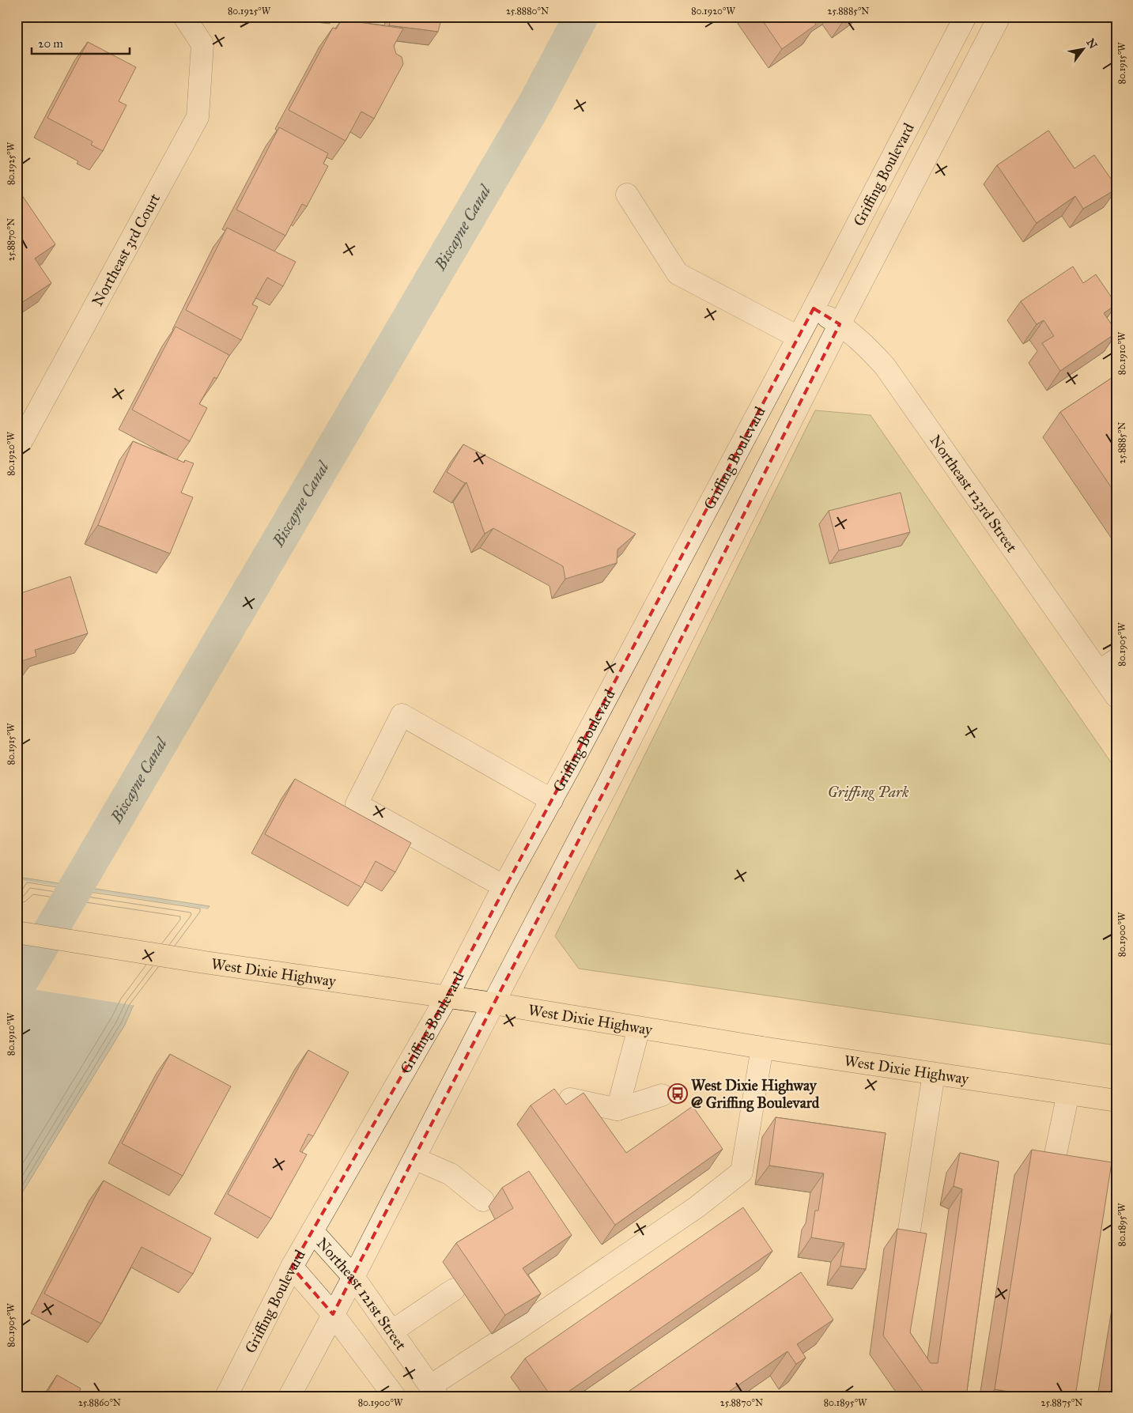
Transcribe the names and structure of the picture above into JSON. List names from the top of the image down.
{
  "streets": {
    "main road": ["West Dixie Highway"],
    "street": [
      "Griffing Boulevard",
      "Northeast 3rd Court",
      "Northeast 123rd Street",
      "Northeast 121st Street"
    ]
  },
  "crossings": [
    ["Griffing Boulevard", "Northeast 123rd Street"],
    ["Griffing Boulevard", "West Dixie Highway"],
    ["Griffing Boulevard", "Northeast 121st Street"]
  ],
  "water": ["Biscayne Canal"],
  "parks": ["Griffing Park"],
  "places": {
    "bus stop": ["West Dixie Highway @ Griffing Boulevard"]
  },
  "scale_bar": "20 m",
  "north": "top right",
  "coordinates": [
    "80.1925°W",
    "25.8880°N",
    "80.1920°W",
    "25.8885°N",
    "80.1915°W",
    "25.8870°N",
    "80.1910°W",
    "80.1905°W",
    "80.1900°W",
    "80.1895°W",
    "25.8860°N",
    "25.8875°N"
  ]
}
